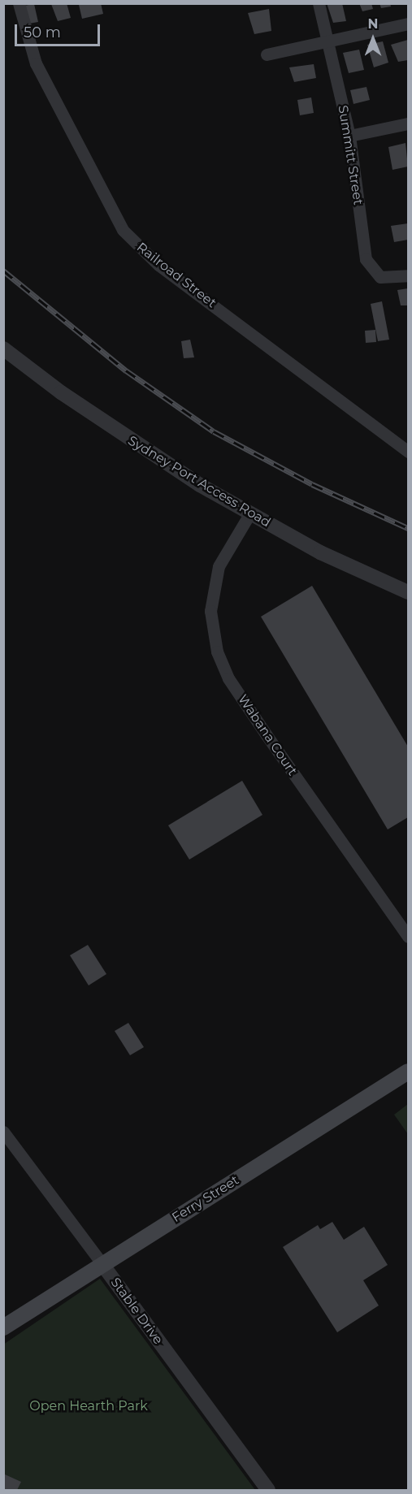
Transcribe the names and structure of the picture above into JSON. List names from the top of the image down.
{
  "streets": {
    "main road": ["Ferry Street"],
    "street": [
      "Summitt Street",
      "Railroad Street",
      "Sydney Port Access Road",
      "Wabana Court",
      "Stable Drive"
    ]
  },
  "crossings": [
    ["Sydney Port Access Road", "Wabana Court"],
    ["Ferry Street", "Stable Drive"]
  ],
  "parks": ["Open Hearth Park"],
  "scale_bar": "50 m",
  "north": "top"
}
